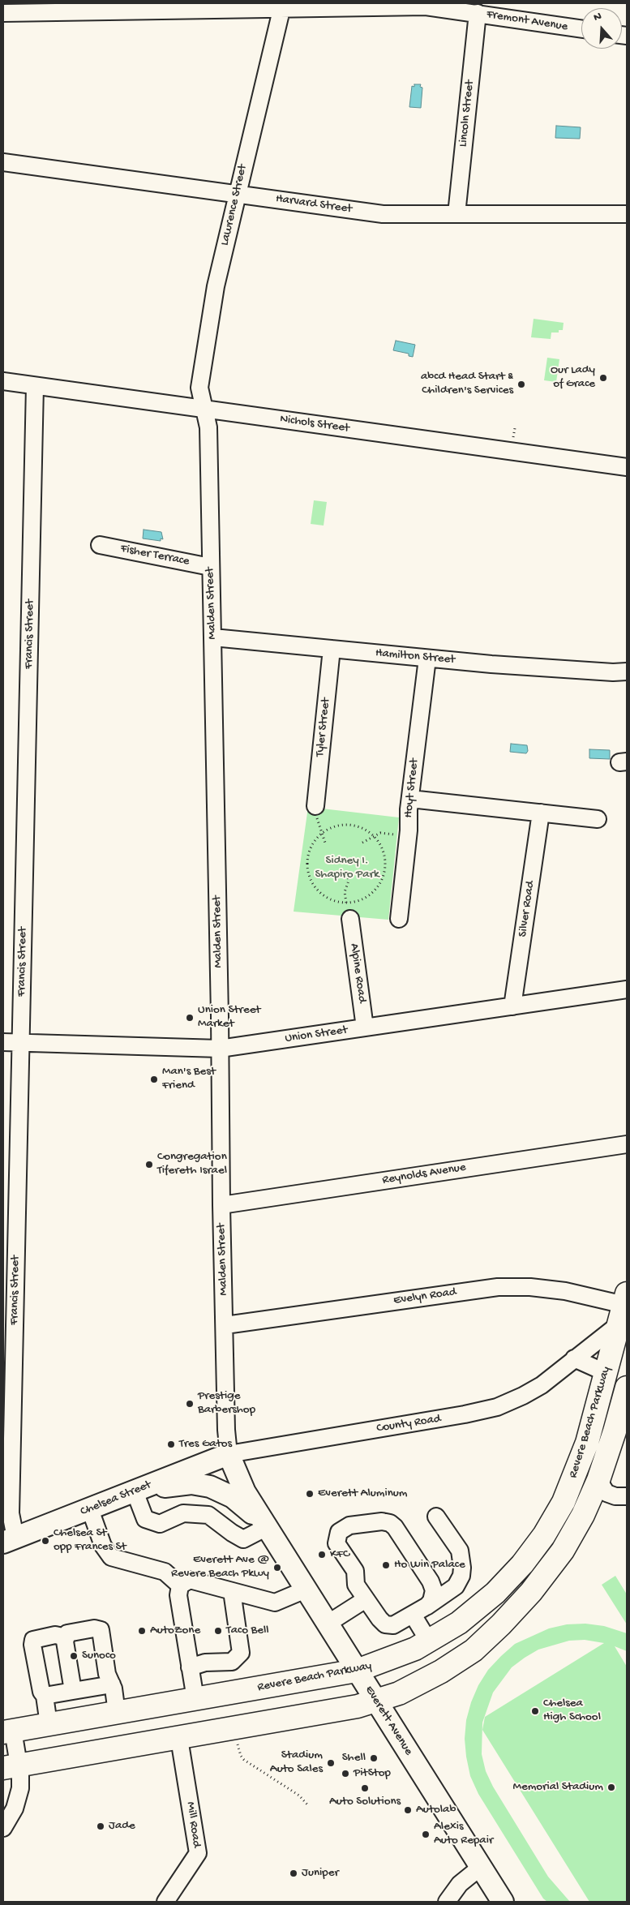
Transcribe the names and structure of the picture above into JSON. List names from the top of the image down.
{
  "streets": {
    "highway": ["Revere Beach Parkway"],
    "main road": ["Chelsea Street", "Everett Avenue"],
    "street": [
      "Fremont Avenue",
      "Lincoln Street",
      "Harvard Street",
      "Lawrence Street",
      "Nichols Street",
      "Fisher Terrace",
      "Malden Street",
      "Francis Street",
      "Hamilton Street",
      "Tyler Street",
      "Hoyt Street",
      "Silver Road",
      "Alpine Road",
      "Union Street",
      "Reynolds Avenue",
      "Evelyn Road",
      "County Road",
      "Mill Road"
    ]
  },
  "crossings": [
    ["Fremont Avenue", "Lincoln Street"],
    ["Fremont Avenue", "Lawrence Street"],
    ["Lincoln Street", "Harvard Street"],
    ["Harvard Street", "Lawrence Street"],
    ["Lawrence Street", "Nichols Street"],
    ["Lawrence Street", "Malden Street"],
    ["Nichols Street", "Malden Street"],
    ["Nichols Street", "Francis Street"],
    ["Fisher Terrace", "Malden Street"],
    ["Malden Street", "Hamilton Street"],
    ["Malden Street", "Union Street"],
    ["Malden Street", "Reynolds Avenue"],
    ["Malden Street", "Evelyn Road"],
    ["Malden Street", "County Road"],
    ["Malden Street", "Chelsea Street"],
    ["Malden Street", "Everett Avenue"],
    ["Francis Street", "Union Street"],
    ["Francis Street", "Chelsea Street"],
    ["Hamilton Street", "Tyler Street"],
    ["Hamilton Street", "Hoyt Street"],
    ["Silver Road", "Union Street"],
    ["Alpine Road", "Union Street"],
    ["Evelyn Road", "Revere Beach Parkway"],
    ["Evelyn Road", "County Road"],
    ["Revere Beach Parkway", "County Road"],
    ["Revere Beach Parkway", "Everett Avenue"],
    ["Revere Beach Parkway", "Mill Road"],
    ["County Road", "Chelsea Street"],
    ["County Road", "Everett Avenue"],
    ["Chelsea Street", "Everett Avenue"]
  ],
  "parks": ["Sidney I. Shapiro Park"],
  "places": [
    "Our Lady of Grace",
    "abcd Head Start & Children's Services",
    "Union Street Market",
    "Man's Best Friend",
    "Congregation Tifereth Israel",
    "Prestige Barbershop",
    "Tres Gatos",
    "Everett Aluminum",
    "Chelsea St opp Frances St",
    "KFC",
    "Ho Win Palace",
    "Everett Ave @ Revere Beach Pkwy",
    "AutoZone",
    "Taco Bell",
    "Sunoco",
    "Chelsea High School",
    "Shell",
    "Stadium Auto Sales",
    "PitStop",
    "Memorial Stadium",
    "Auto Solutions",
    "Autolab",
    "Jade",
    "Alexis Auto Repair",
    "Juniper"
  ],
  "north": "top"
}
